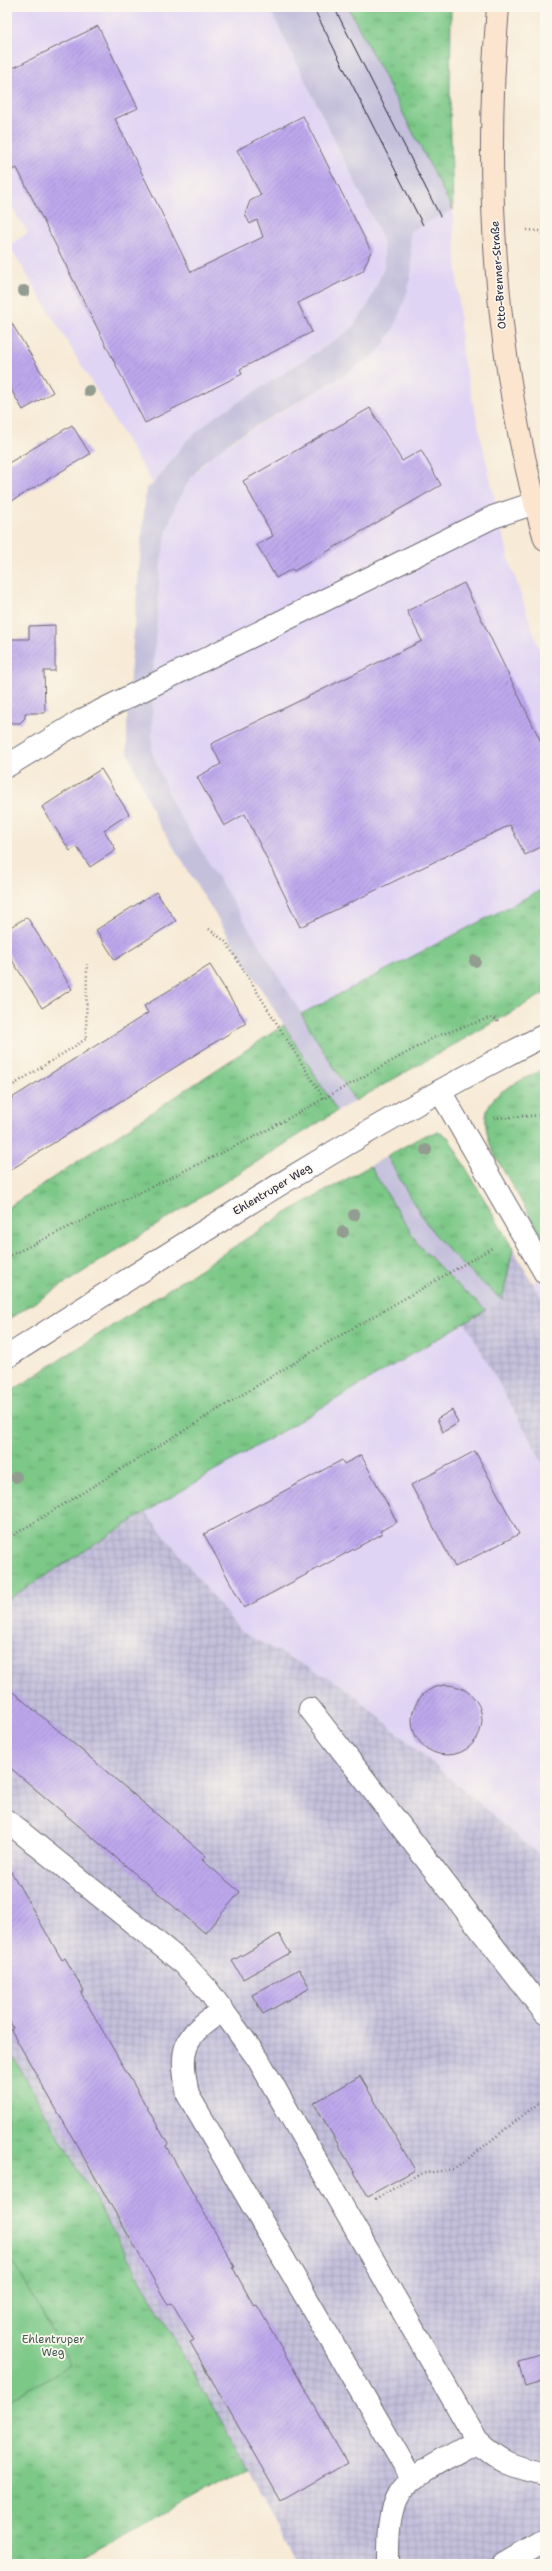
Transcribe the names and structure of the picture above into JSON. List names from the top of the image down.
{
  "streets": {
    "street": ["Otto-Brenner-Straße", "Ehlentruper Weg"]
  },
  "parks": ["Ehlentruper Weg"]
}
